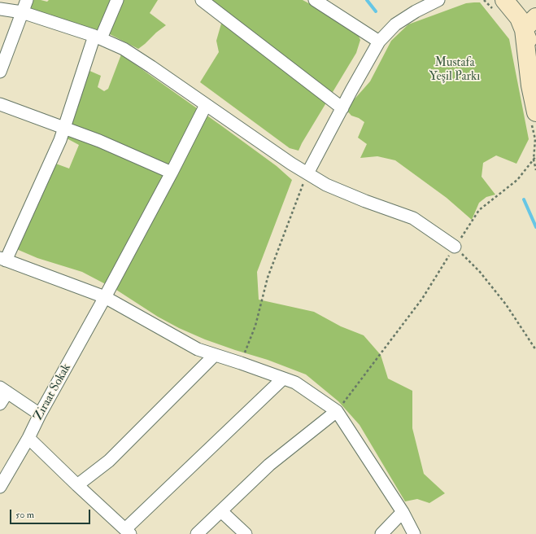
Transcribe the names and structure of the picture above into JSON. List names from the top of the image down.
{
  "streets": {
    "street": ["Ziraat Sokak"]
  },
  "parks": ["Mustafa Yeşil Parkı"],
  "scale_bar": "50 m"
}
